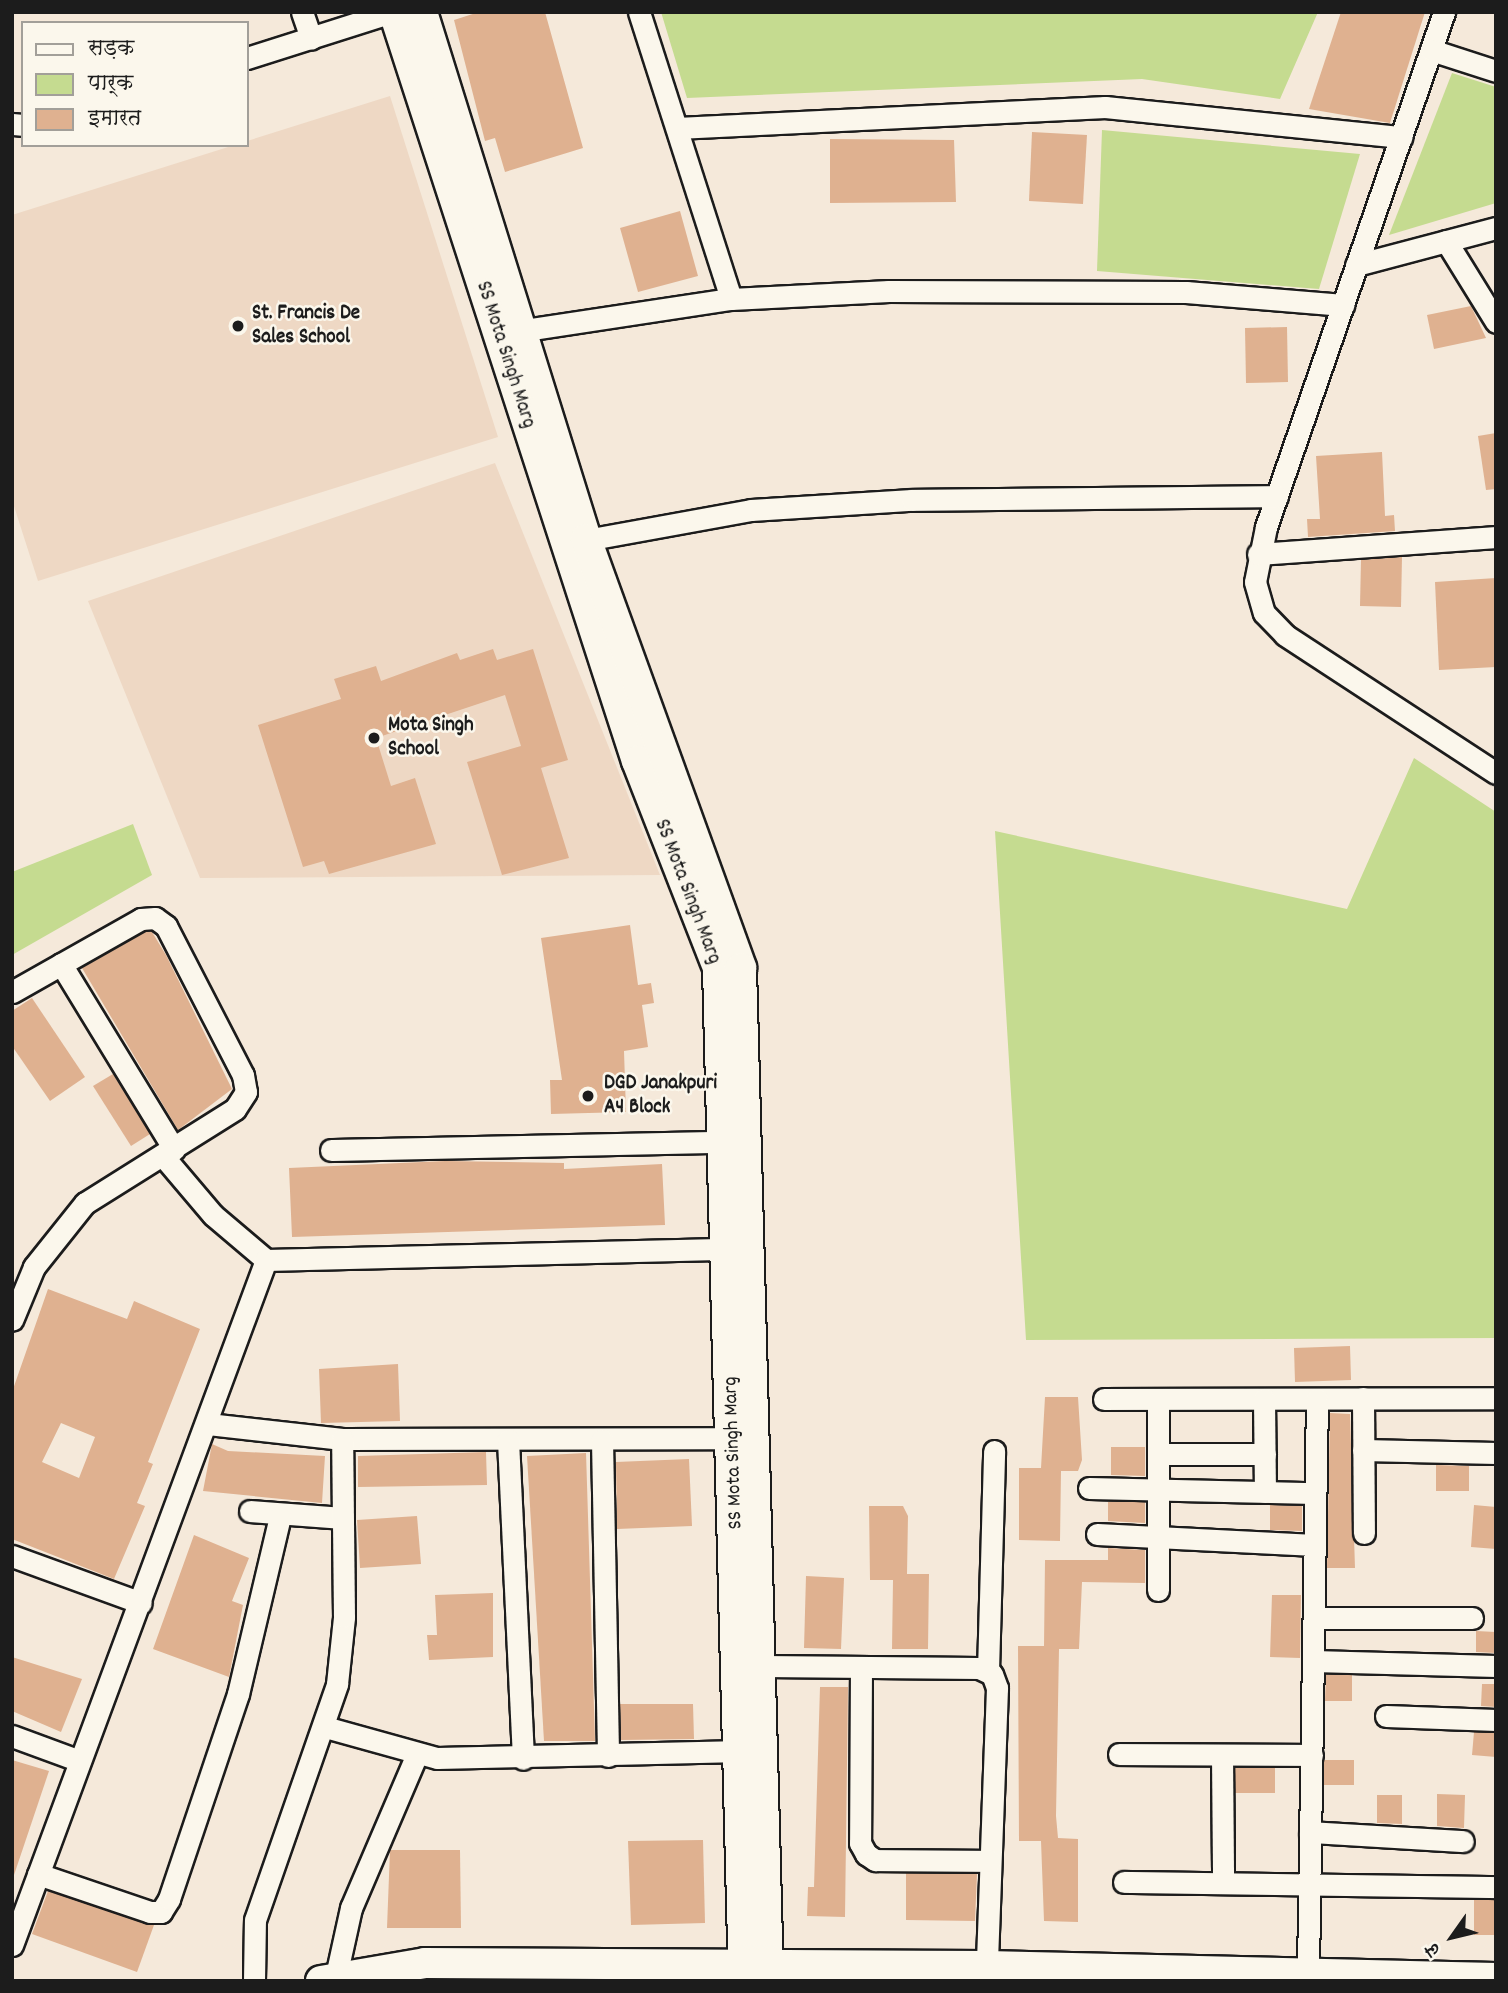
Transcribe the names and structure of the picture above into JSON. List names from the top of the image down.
{
  "streets": {
    "street": ["SS Mota Singh Marg"]
  },
  "places": ["St. Francis De Sales School", "Mota Singh School", "DGD Janakpuri A4 Block"],
  "legend": ["सड़क", "पार्क", "इमारत"],
  "north": "bottom left"
}
